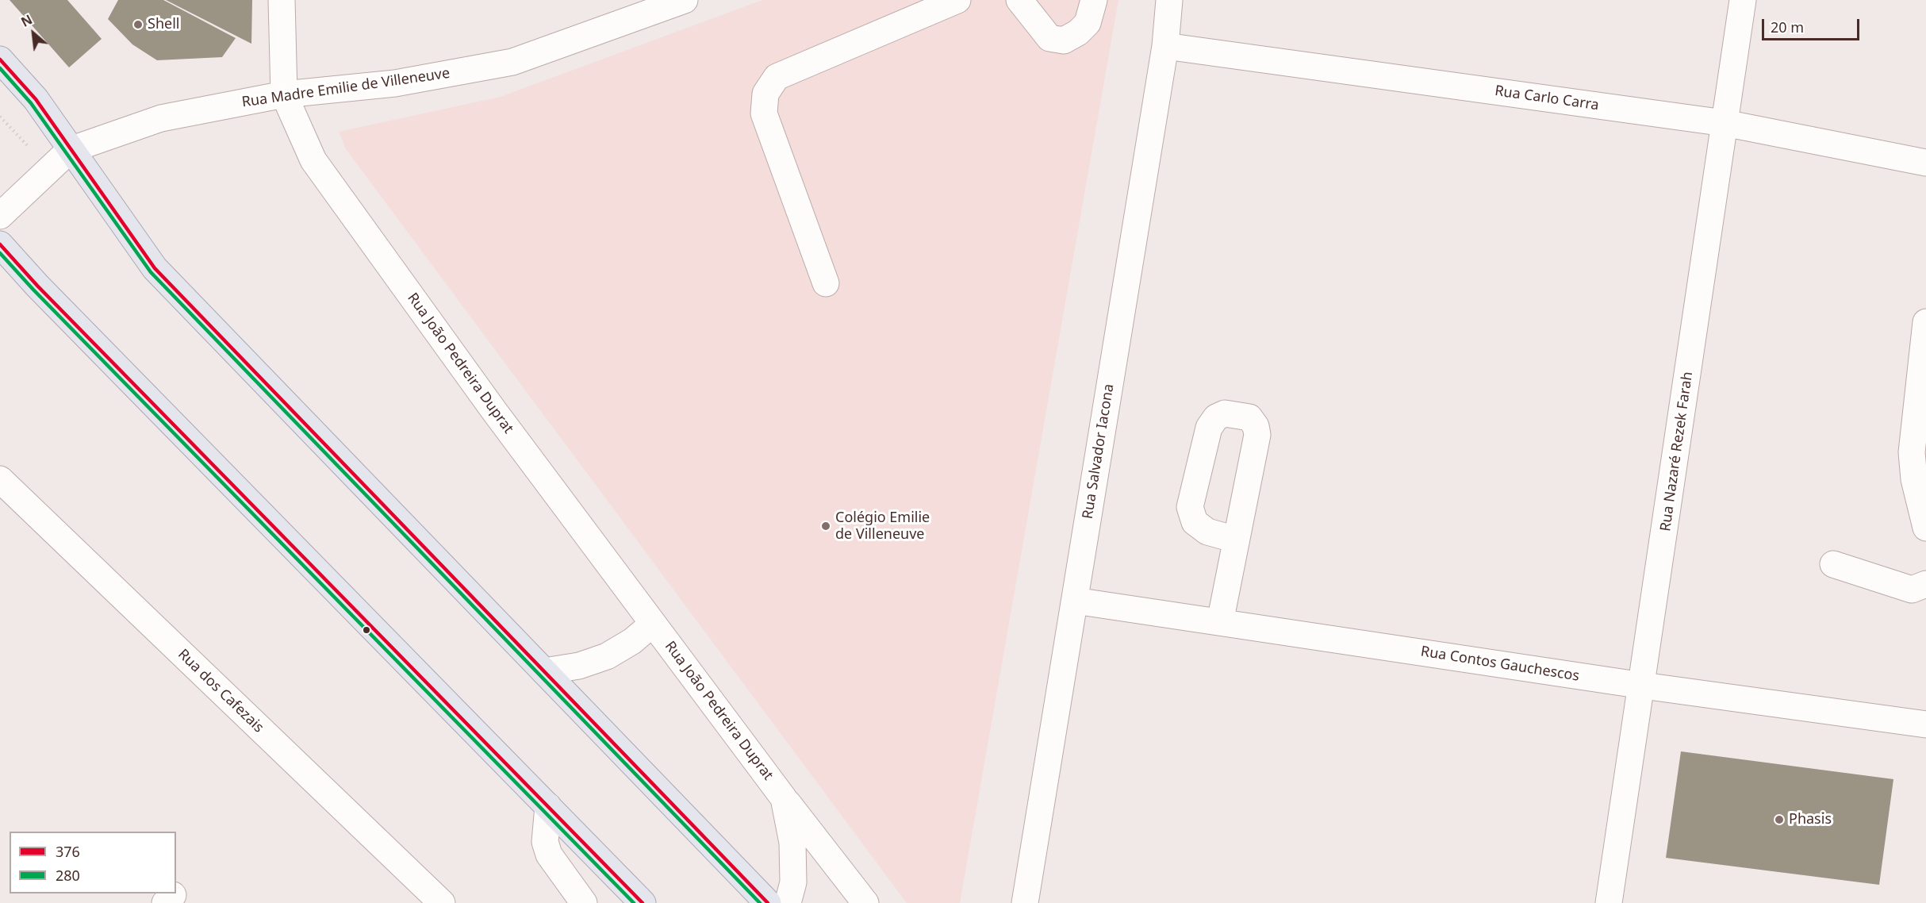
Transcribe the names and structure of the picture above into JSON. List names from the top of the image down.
{
  "streets": {
    "street": [
      "Rua Madre Emilie de Villeneuve",
      "Rua Carlo Carra",
      "Rua João Pedreira Duprat",
      "Rua Salvador Iacona",
      "Rua Nazaré Rezek Farah",
      "Rua Contos Gauchescos",
      "Rua dos Cafezais"
    ]
  },
  "crossings": [
    ["Rua Madre Emilie de Villeneuve", "Rua João Pedreira Duprat"],
    ["Rua Carlo Carra", "Rua Salvador Iacona"],
    ["Rua Carlo Carra", "Rua Nazaré Rezek Farah"],
    ["Rua Salvador Iacona", "Rua Contos Gauchescos"],
    ["Rua Nazaré Rezek Farah", "Rua Contos Gauchescos"]
  ],
  "places": ["Shell", "Colégio Emilie de Villeneuve", "Phasis"],
  "lines": ["transit line 376", "transit line 280"],
  "legend": ["376", "280"],
  "scale_bar": "20 m",
  "north": "top left"
}
